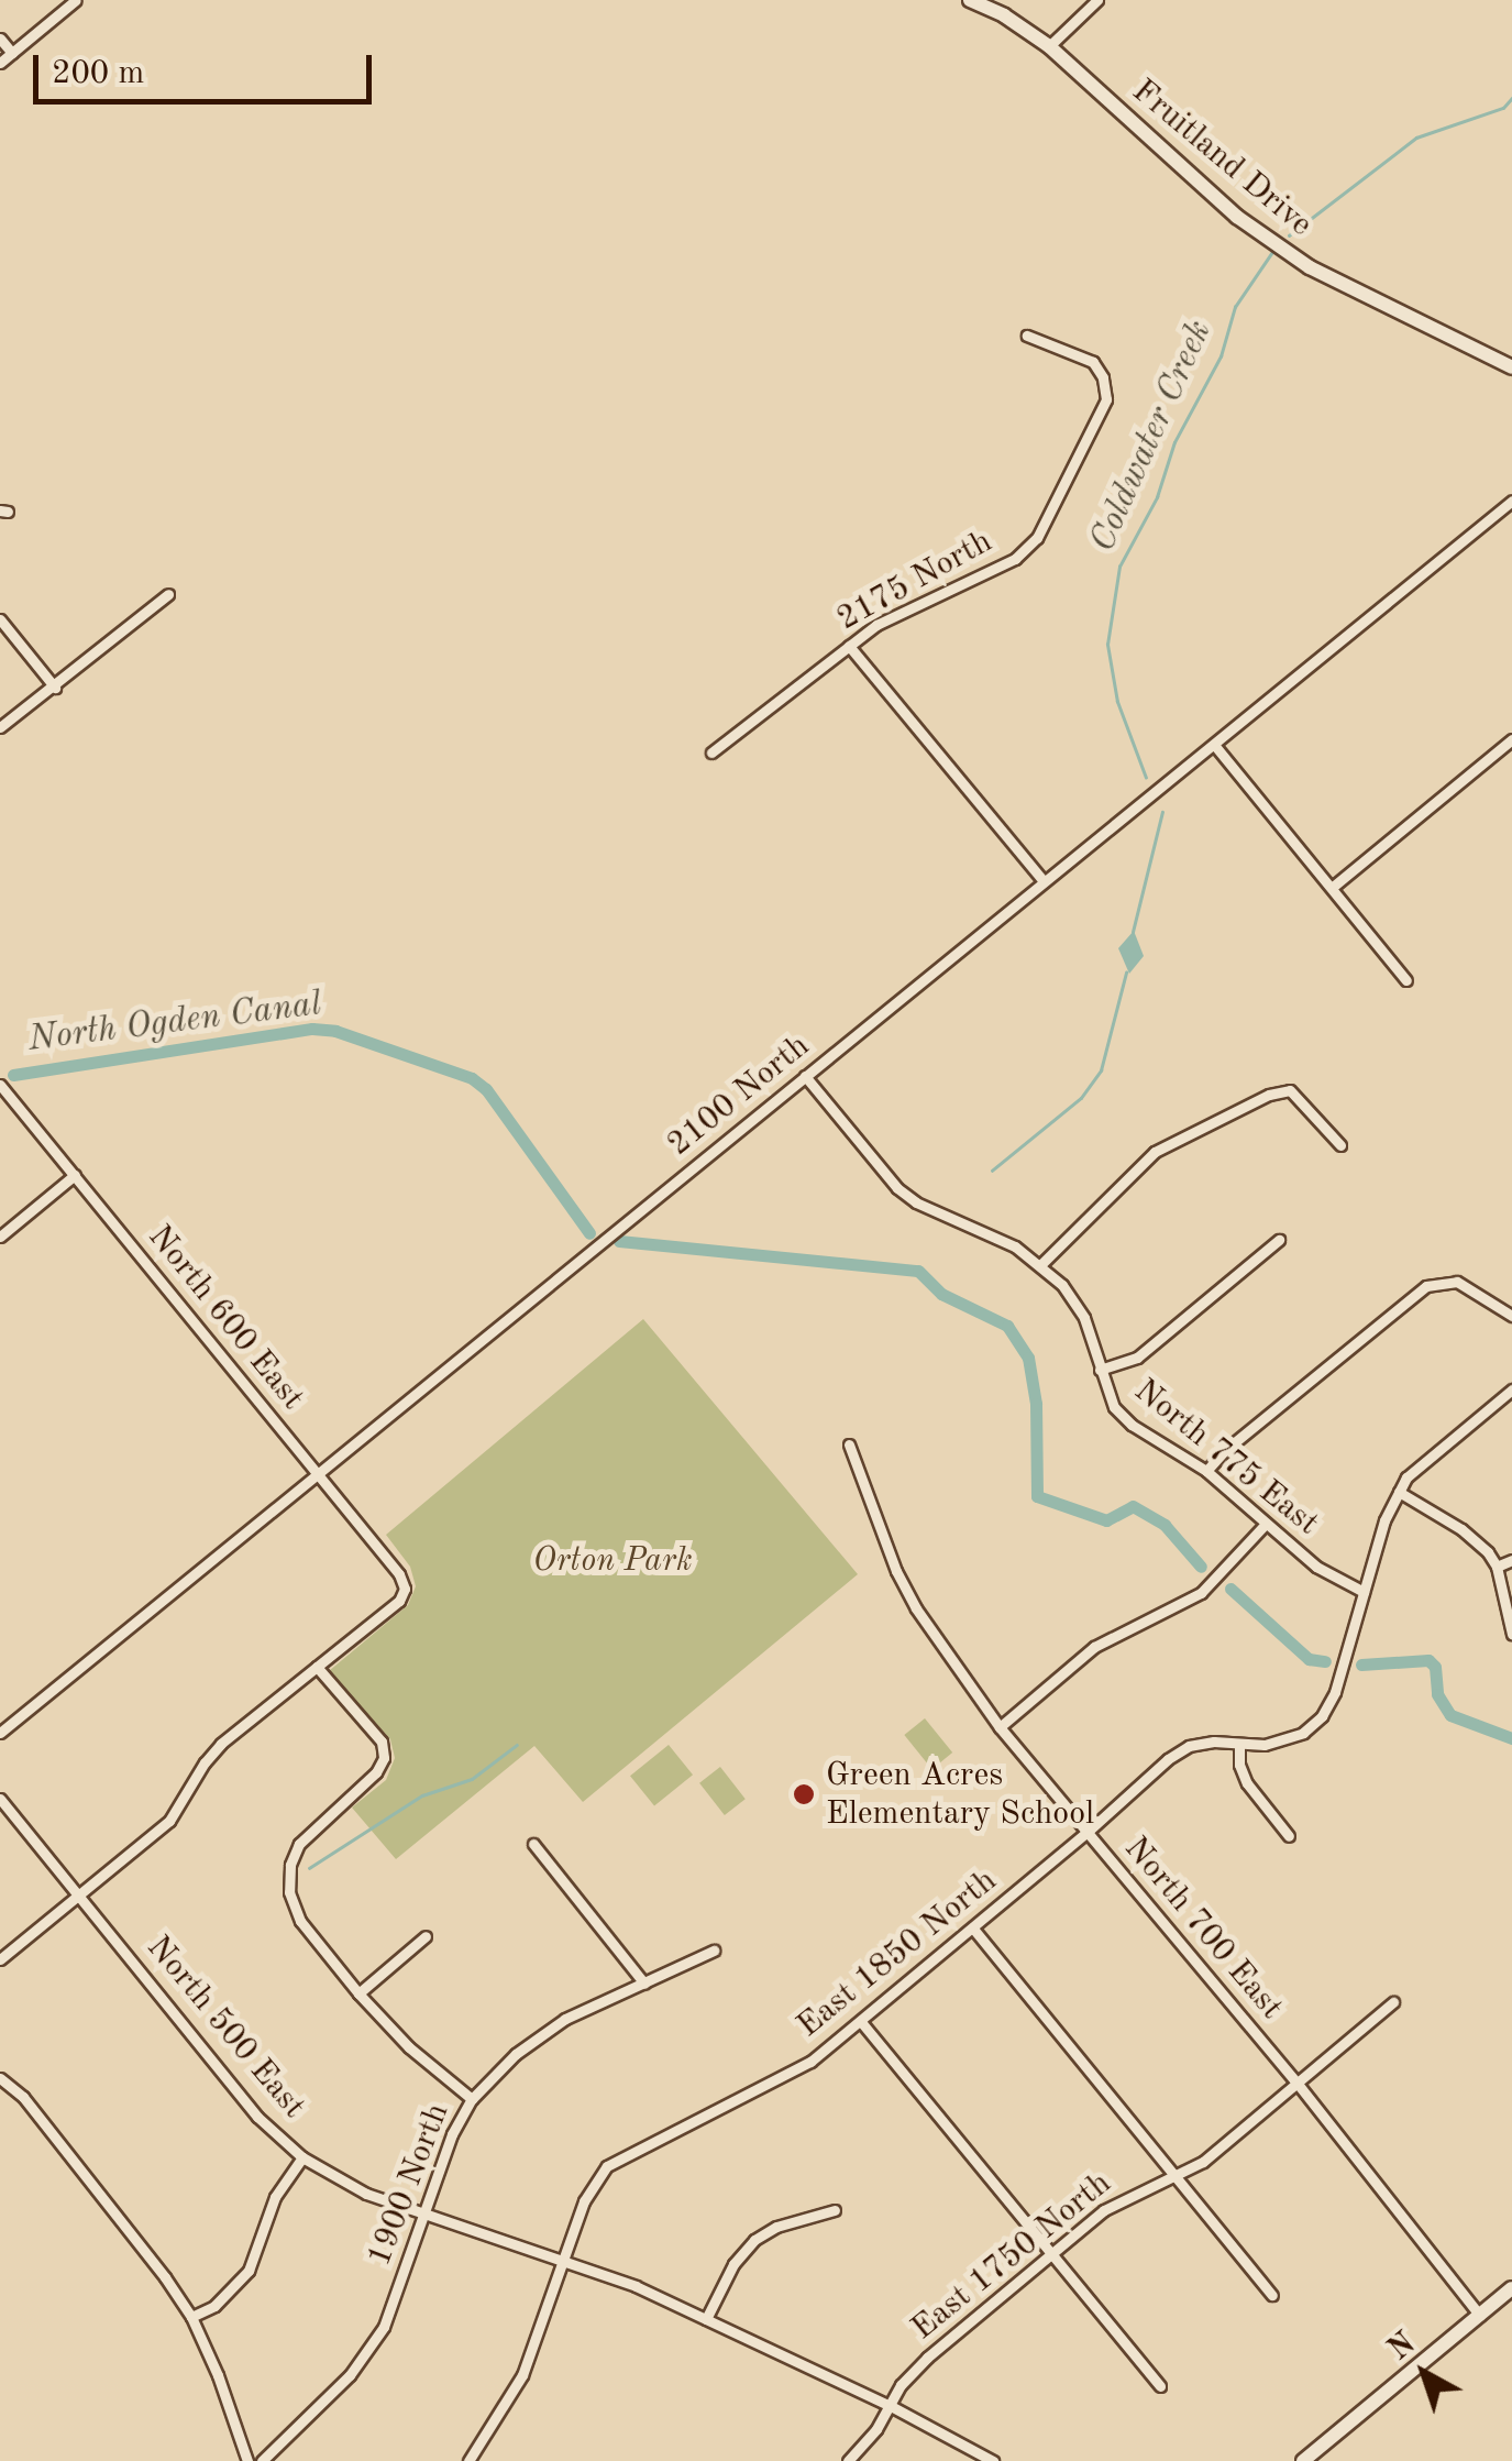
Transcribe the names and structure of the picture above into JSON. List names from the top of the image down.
{
  "streets": {
    "street": [
      "Fruitland Drive",
      "2175 North",
      "2100 North",
      "North 600 East",
      "North 775 East",
      "North 700 East",
      "East 1850 North",
      "North 500 East",
      "1900 North",
      "East 1750 North"
    ]
  },
  "crossings": [
    ["2100 North", "North 600 East"],
    ["2100 North", "North 775 East"],
    ["North 775 East", "East 1850 North"],
    ["North 700 East", "East 1850 North"],
    ["North 700 East", "East 1750 North"],
    ["East 1850 North", "North 500 East"],
    ["North 500 East", "1900 North"]
  ],
  "water": ["Coldwater Creek", "North Ogden Canal"],
  "parks": ["Orton Park"],
  "places": ["Green Acres Elementary School"],
  "scale_bar": "200 m",
  "north": "top left"
}
